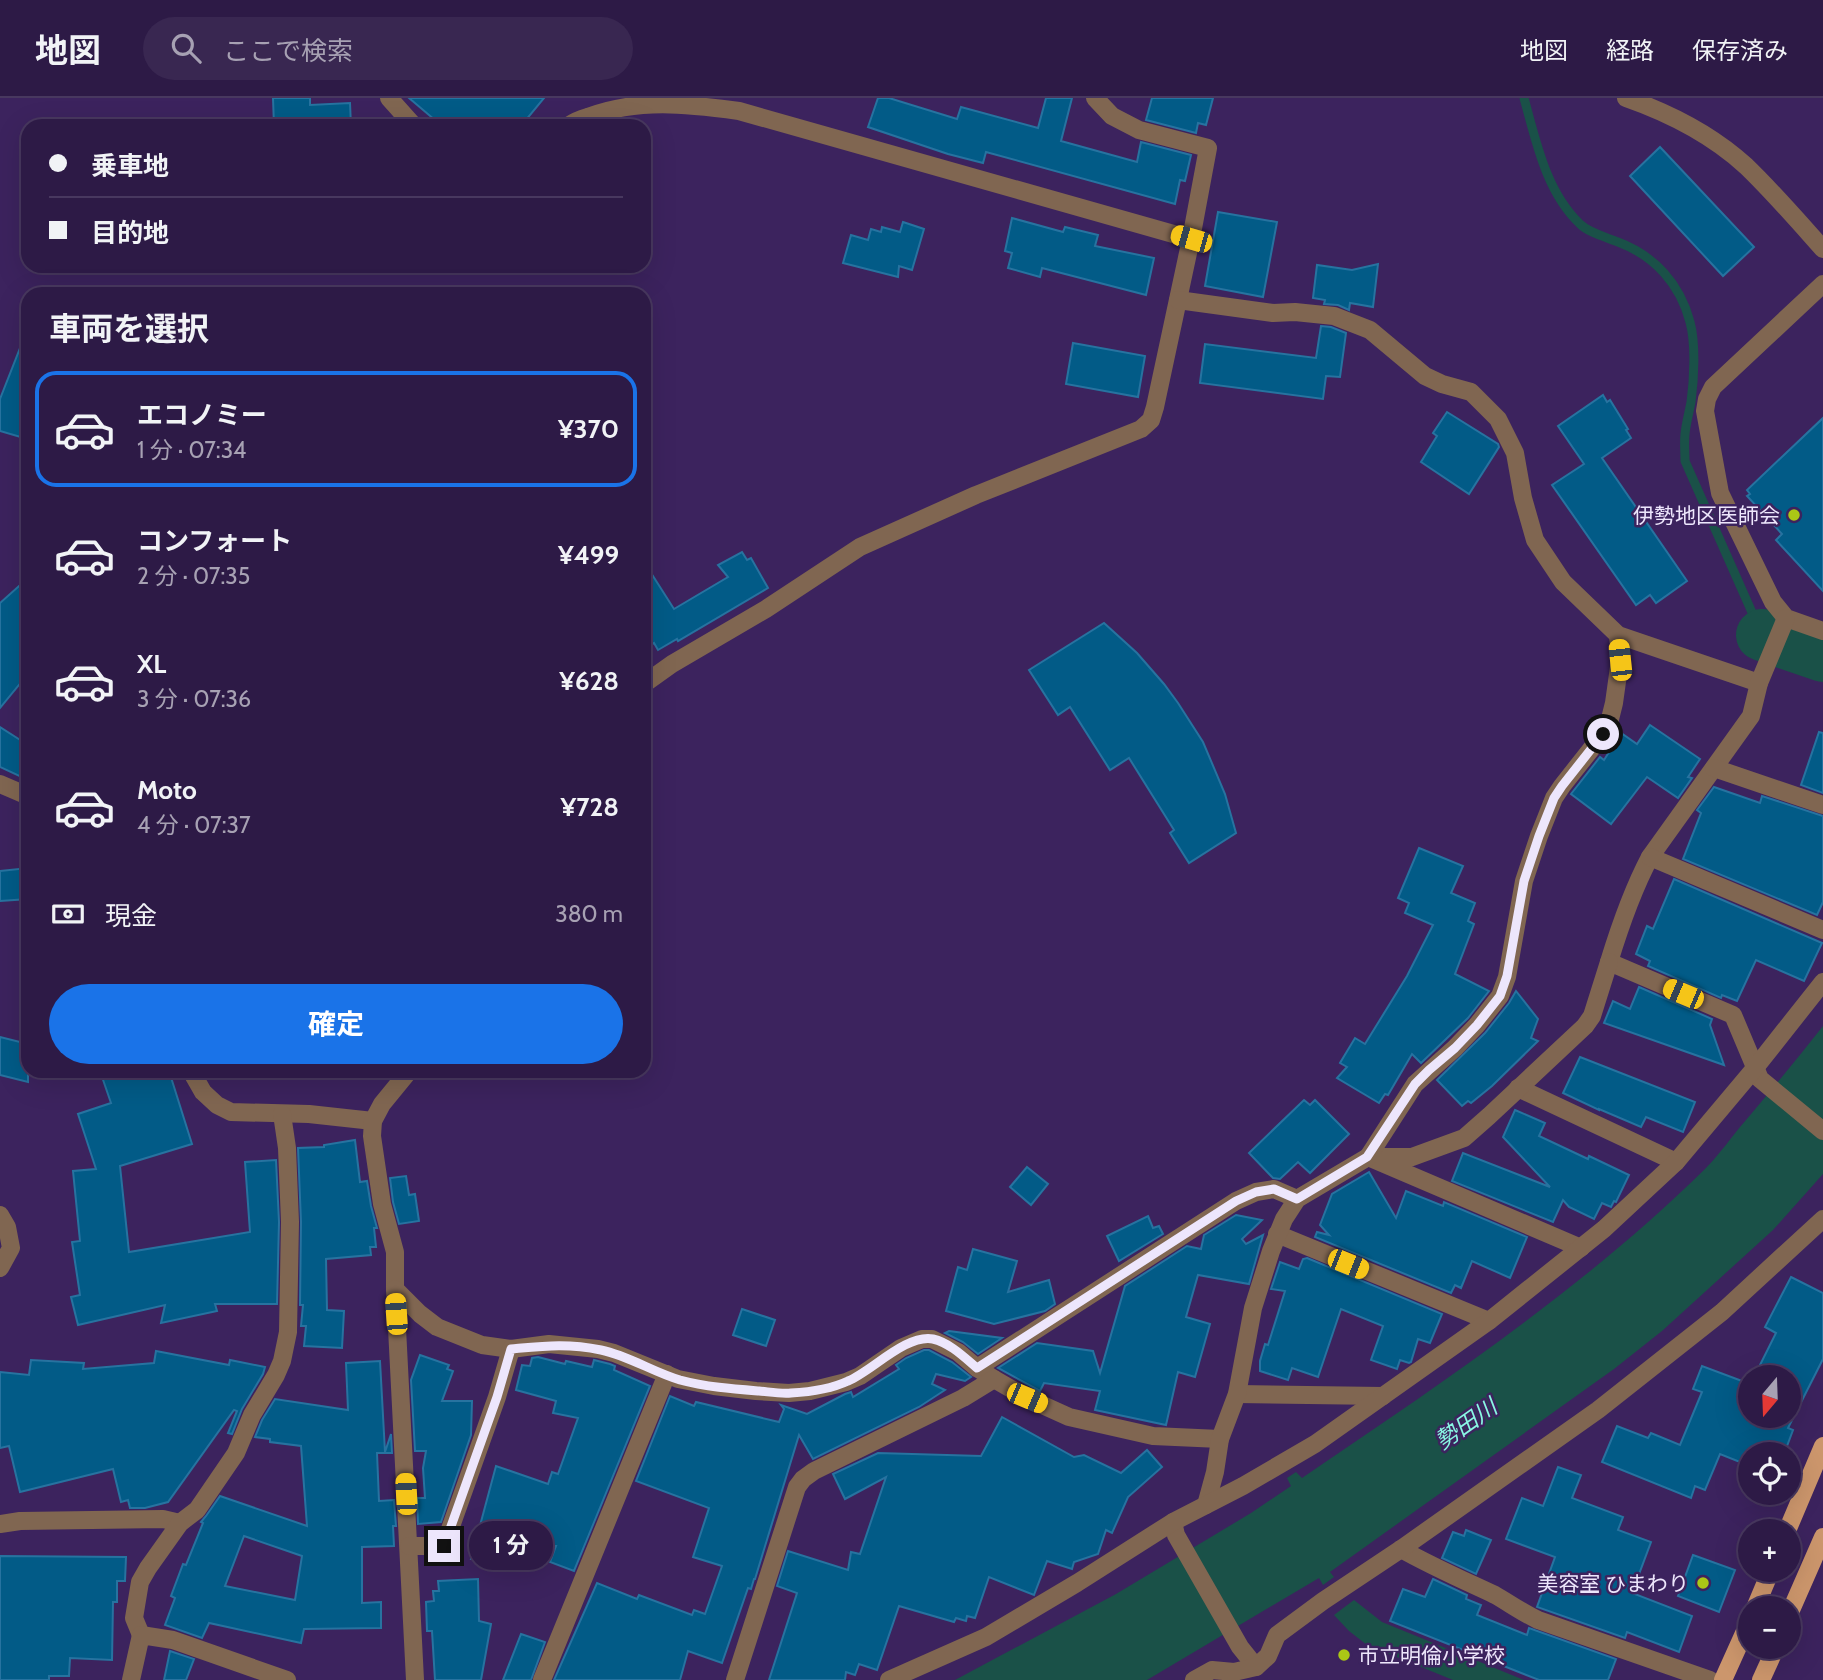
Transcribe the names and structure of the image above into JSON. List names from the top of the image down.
{
  "water": ["勢田川"],
  "places": ["伊勢地区医師会", "美容室 ひまわり", "市立明倫小学校"],
  "north": "bottom",
  "page": {
    "header": "地図",
    "search": "ここで検索",
    "nav": ["地図", "経路", "保存済み"],
    "banner": ["乗車地", "目的地"],
    "heading": "車両を選択",
    "list": [
      {
        "name": "エコノミー",
        "note": "1 分 · 07:34",
        "value": "¥370"
      },
      {
        "name": "コンフォート",
        "note": "2 分 · 07:35",
        "value": "¥499"
      },
      {
        "name": "XL",
        "note": "3 分 · 07:36",
        "value": "¥628"
      },
      {
        "name": "Moto",
        "note": "4 分 · 07:37",
        "value": "¥728"
      }
    ],
    "pay": ["現金", "380 m"],
    "buttons": "確定",
    "map_buttons": ["+", "−"],
    "bubble": "1 分"
  }
}
